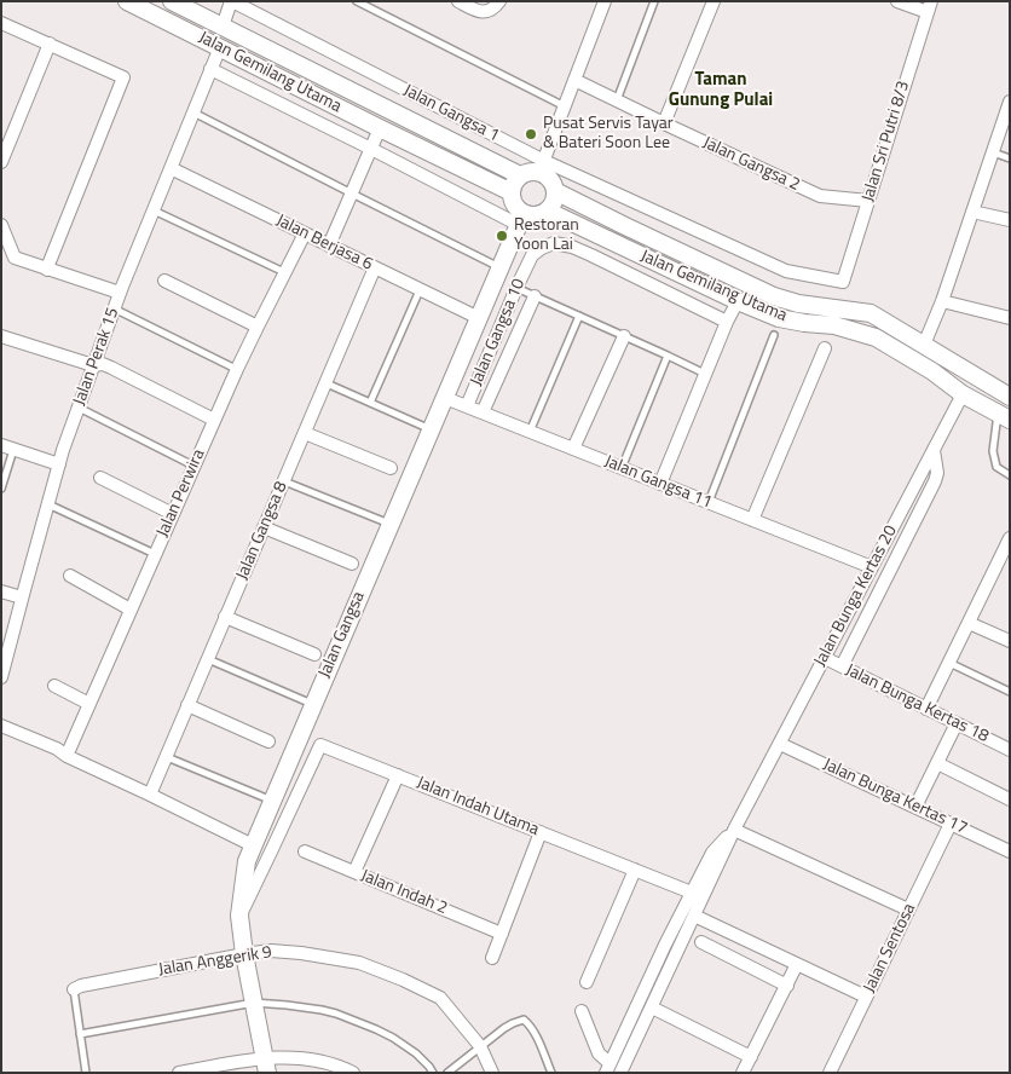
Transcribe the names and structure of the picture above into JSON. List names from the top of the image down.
{
  "streets": {
    "main road": ["Jalan Gemilang Utama", "Jalan Gangsa"],
    "street": [
      "Jalan Gangsa 1",
      "Jalan Sri Putri 8/3",
      "Jalan Gangsa 2",
      "Jalan Berjasa 6",
      "Jalan Gangsa 10",
      "Jalan Perak 15",
      "Jalan Gangsa 11",
      "Jalan Perwira",
      "Jalan Gangsa 8",
      "Jalan Bunga Kertas 20",
      "Jalan Bunga Kertas 18",
      "Jalan Bunga Kertas 17",
      "Jalan Indah Utama",
      "Jalan Indah 2",
      "Jalan Sentosa",
      "Jalan Anggerik 9"
    ]
  },
  "crossings": [
    ["Jalan Gemilang Utama", "Jalan Gangsa 1"],
    ["Jalan Gemilang Utama", "Jalan Perak 15"],
    ["Jalan Gemilang Utama", "Jalan Bunga Kertas 20"],
    ["Jalan Gemilang Utama", "Jalan Gangsa"],
    ["Jalan Gangsa 1", "Jalan Sri Putri 8/3"],
    ["Jalan Gangsa 1", "Jalan Gangsa"],
    ["Jalan Sri Putri 8/3", "Jalan Gangsa 2"],
    ["Jalan Berjasa 6", "Jalan Perak 15"],
    ["Jalan Berjasa 6", "Jalan Perwira"],
    ["Jalan Berjasa 6", "Jalan Gangsa 8"],
    ["Jalan Berjasa 6", "Jalan Gangsa"],
    ["Jalan Gangsa 10", "Jalan Gangsa 11"],
    ["Jalan Gangsa 11", "Jalan Bunga Kertas 20"],
    ["Jalan Gangsa 11", "Jalan Gangsa"],
    ["Jalan Bunga Kertas 20", "Jalan Bunga Kertas 18"],
    ["Jalan Bunga Kertas 20", "Jalan Bunga Kertas 17"],
    ["Jalan Gangsa", "Jalan Indah Utama"],
    ["Jalan Gangsa", "Jalan Anggerik 9"],
    ["Jalan Bunga Kertas 17", "Jalan Sentosa"]
  ],
  "districts": ["Taman Gunung Pulai"],
  "places": ["Pusat Servis Tayar & Bateri Soon Lee", "Restoran Yoon Lai"]
}
